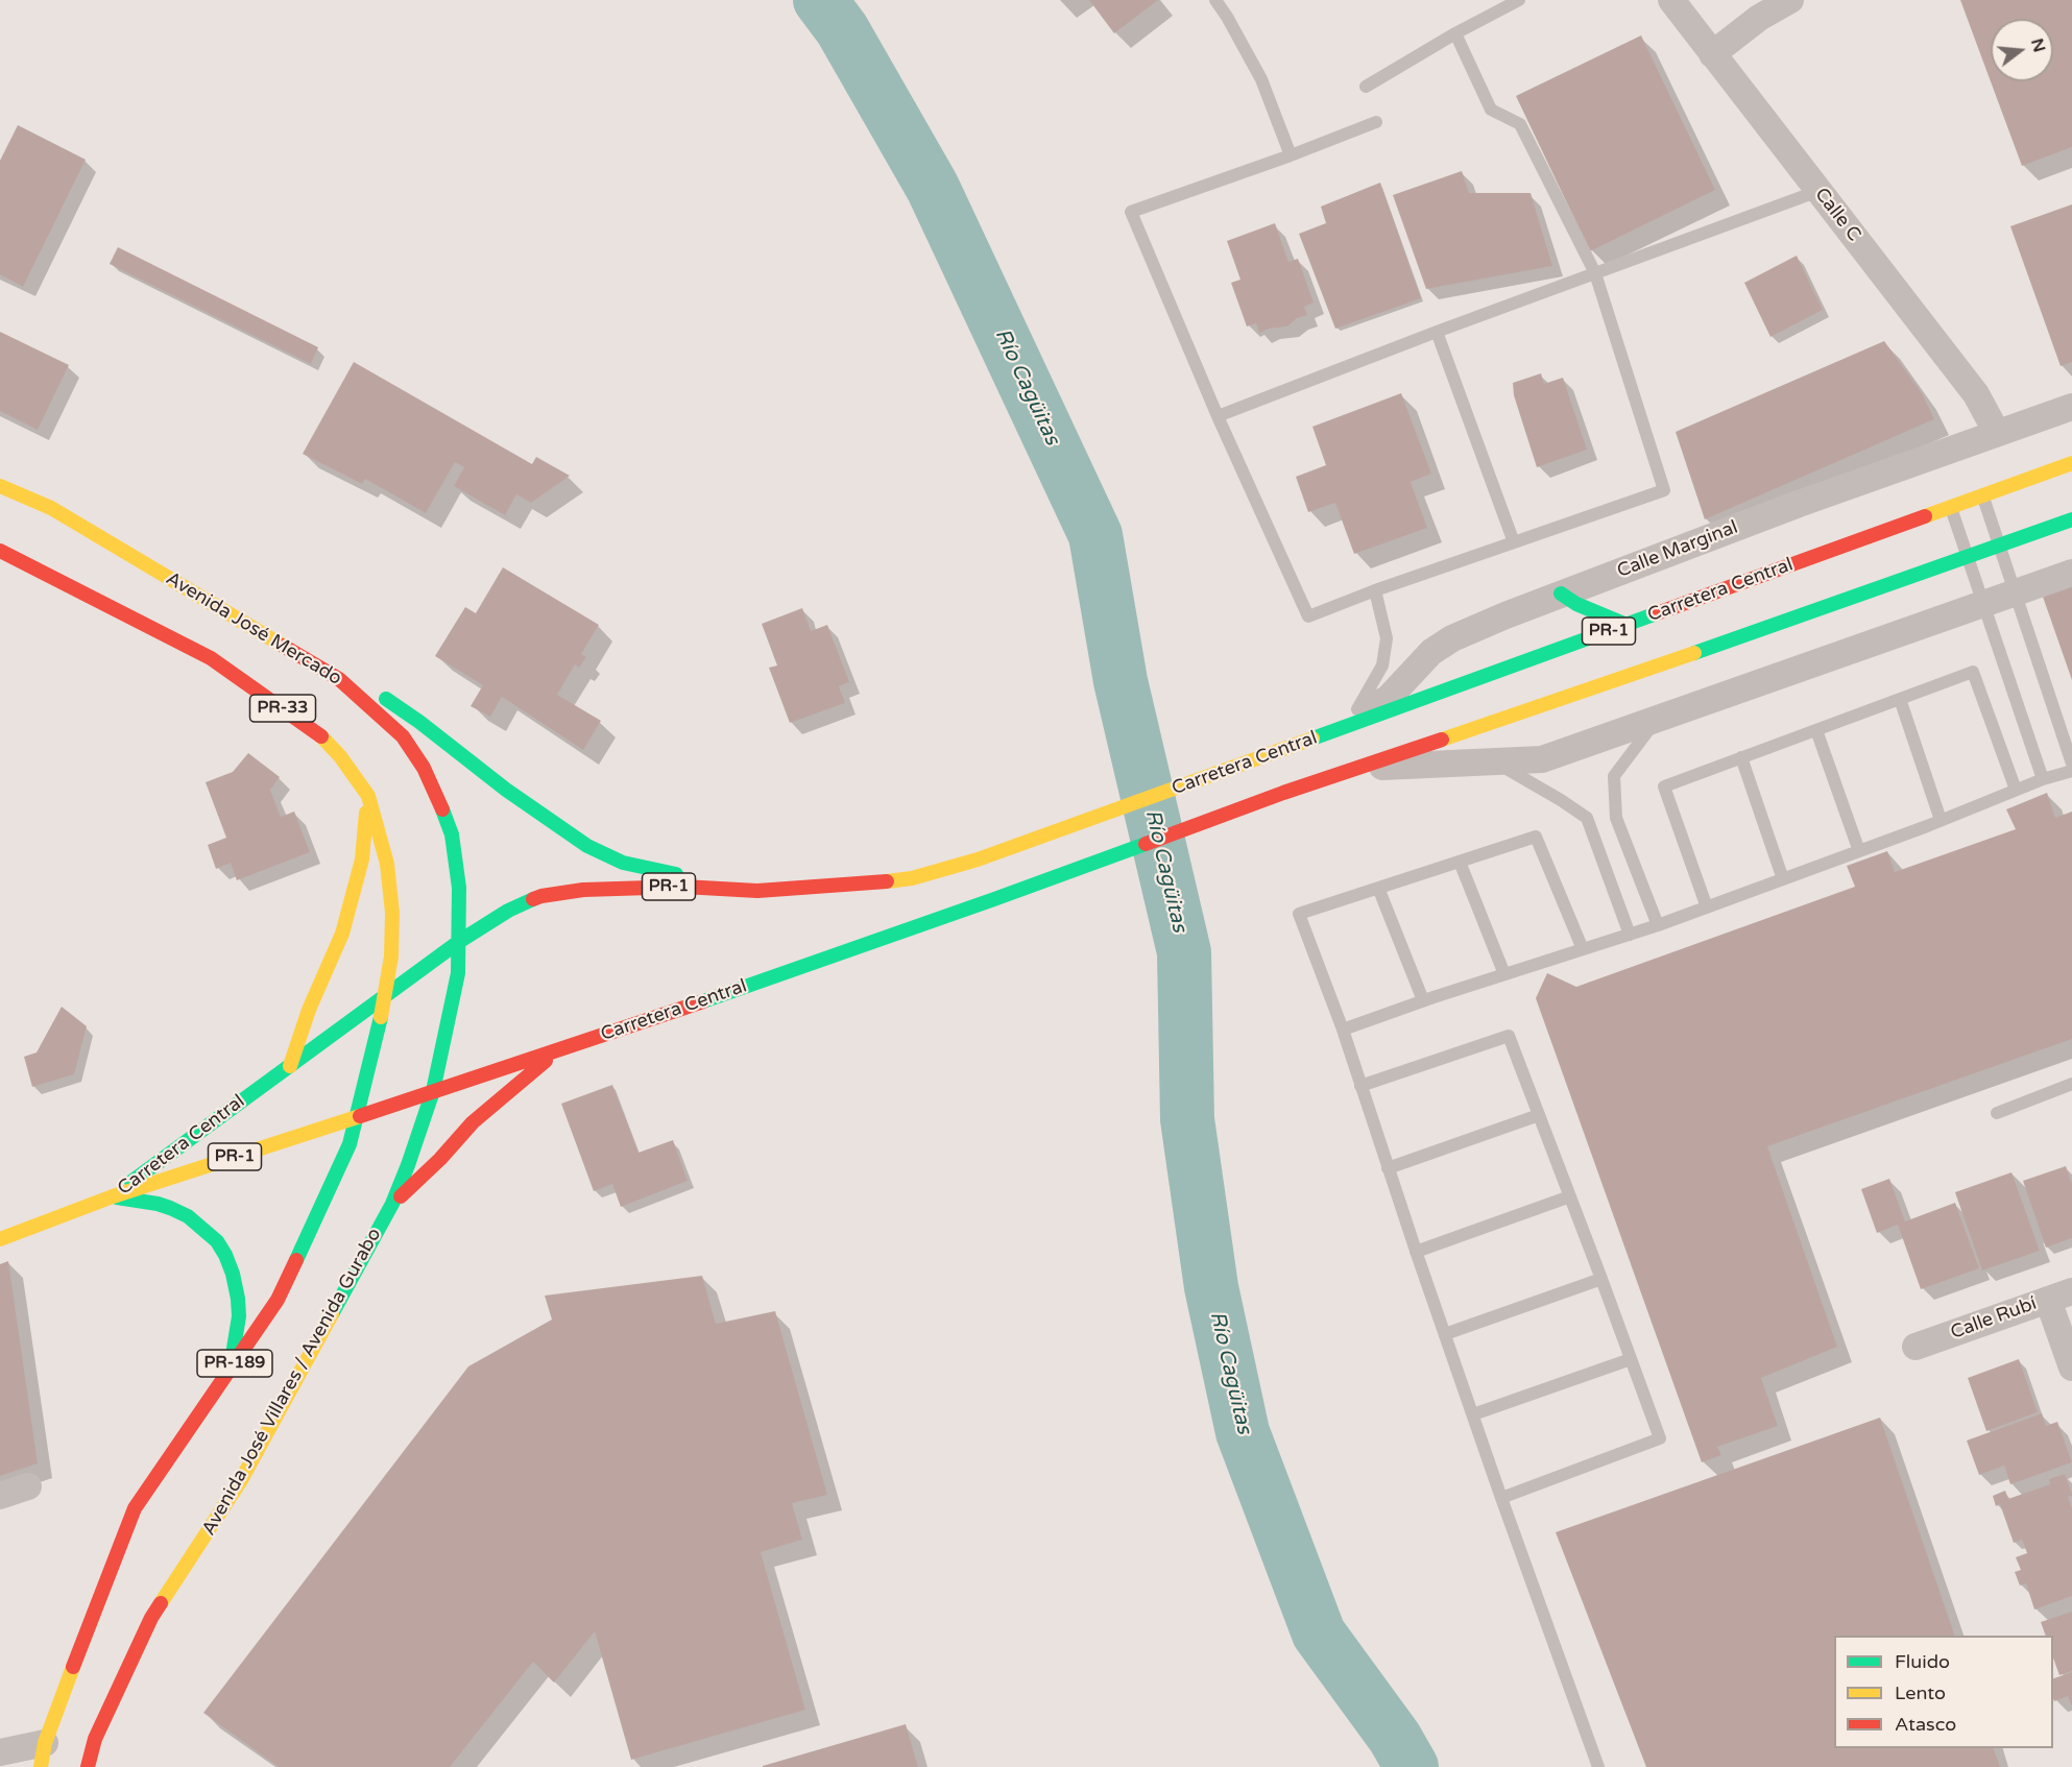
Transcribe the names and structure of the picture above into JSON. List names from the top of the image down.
{
  "streets": {
    "main road": [
      "Carretera Central",
      "Avenida José Mercado",
      "PR-1",
      "PR-33",
      "PR-189",
      "Avenida José Villares / Avenida Gurabo"
    ],
    "street": ["Calle C", "Calle Marginal", "Calle Rubí"]
  },
  "crossings": [
    ["Calle C", "Calle Marginal"],
    ["Calle Marginal", "Carretera Central"],
    ["Carretera Central", "Avenida José Mercado"],
    ["Carretera Central", "PR-1"],
    ["Carretera Central", "PR-33"],
    ["Carretera Central", "PR-189"],
    ["Carretera Central", "Avenida José Villares / Avenida Gurabo"],
    ["Avenida José Mercado", "Avenida José Villares / Avenida Gurabo"],
    ["PR-33", "PR-189"]
  ],
  "water": ["Río Cagüitas"],
  "legend": ["Fluido", "Lento", "Atasco"],
  "north": "right"
}
